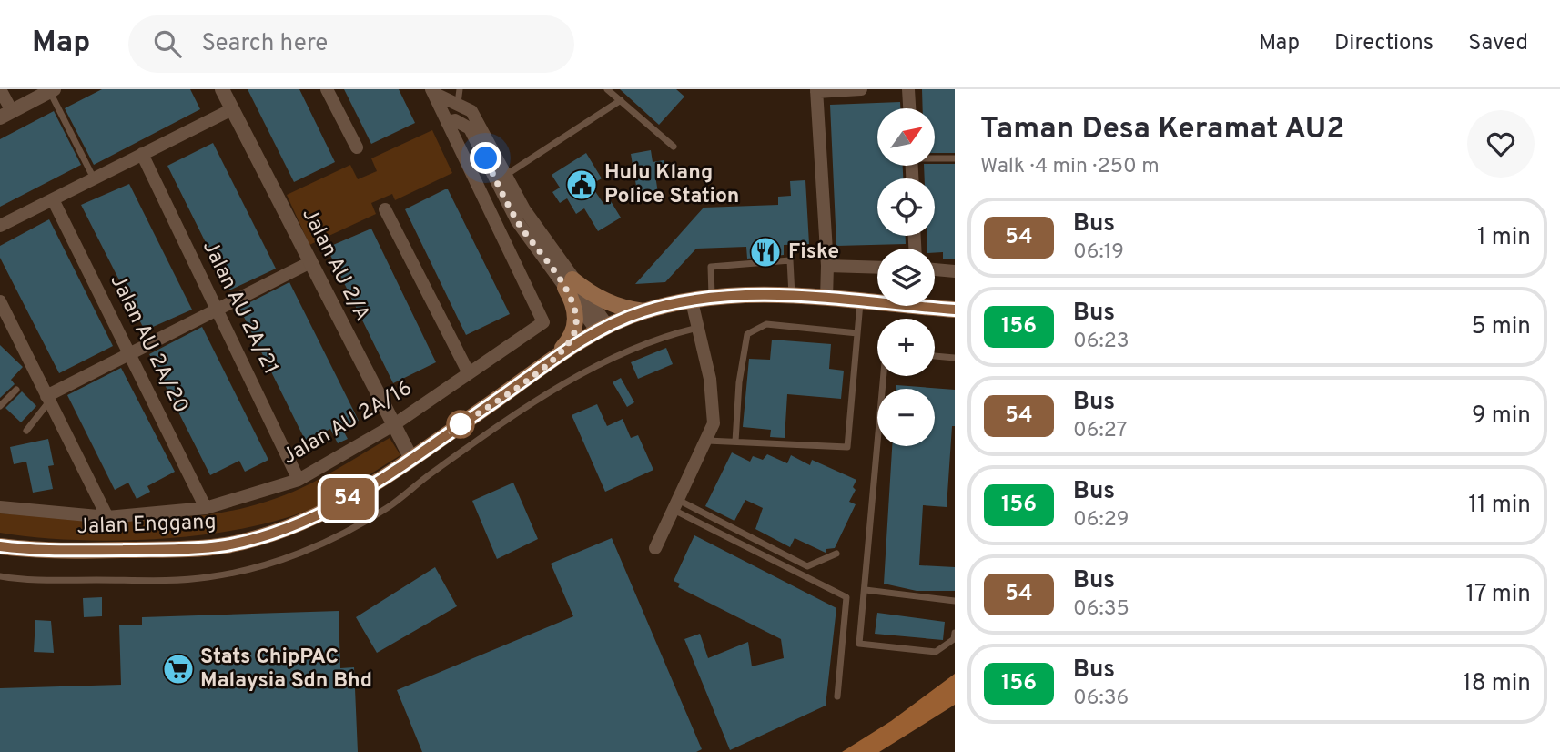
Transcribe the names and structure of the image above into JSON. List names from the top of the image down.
{
  "streets": {
    "main road": ["Jalan Enggang"],
    "street": [
      "Jalan AU 2/A",
      "Jalan AU 2A/21",
      "Jalan AU 2A/20",
      "Jalan AU 2A/16"
    ]
  },
  "crossings": [
    ["Jalan AU 2/A", "Jalan AU 2A/16"],
    ["Jalan AU 2/A", "Jalan Enggang"],
    ["Jalan AU 2A/21", "Jalan AU 2A/16"],
    ["Jalan AU 2A/20", "Jalan AU 2A/16"]
  ],
  "places": {
    "public building": ["Hulu Klang Police Station"],
    "restaurant": ["Fiske"],
    "supermarket": ["Stats ChipPAC Malaysia Sdn Bhd"]
  },
  "lines": ["bus line 54"],
  "north": "top right",
  "page": {
    "header": "Map",
    "search": "Search here",
    "nav": ["Map", "Directions", "Saved"],
    "on_map": "54",
    "heading": ["Taman Desa Keramat AU2", "Walk · 4 min · 250 m"],
    "map_buttons": ["+", "−"],
    "list": [
      {
        "mark": "54",
        "name": "Bus",
        "note": "06:19",
        "value": "1 min"
      },
      {
        "mark": "156",
        "name": "Bus",
        "note": "06:23",
        "value": "5 min"
      },
      {
        "mark": "54",
        "name": "Bus",
        "note": "06:27",
        "value": "9 min"
      },
      {
        "mark": "156",
        "name": "Bus",
        "note": "06:29",
        "value": "11 min"
      },
      {
        "mark": "54",
        "name": "Bus",
        "note": "06:35",
        "value": "17 min"
      },
      {
        "mark": "156",
        "name": "Bus",
        "note": "06:36",
        "value": "18 min"
      }
    ]
  }
}
